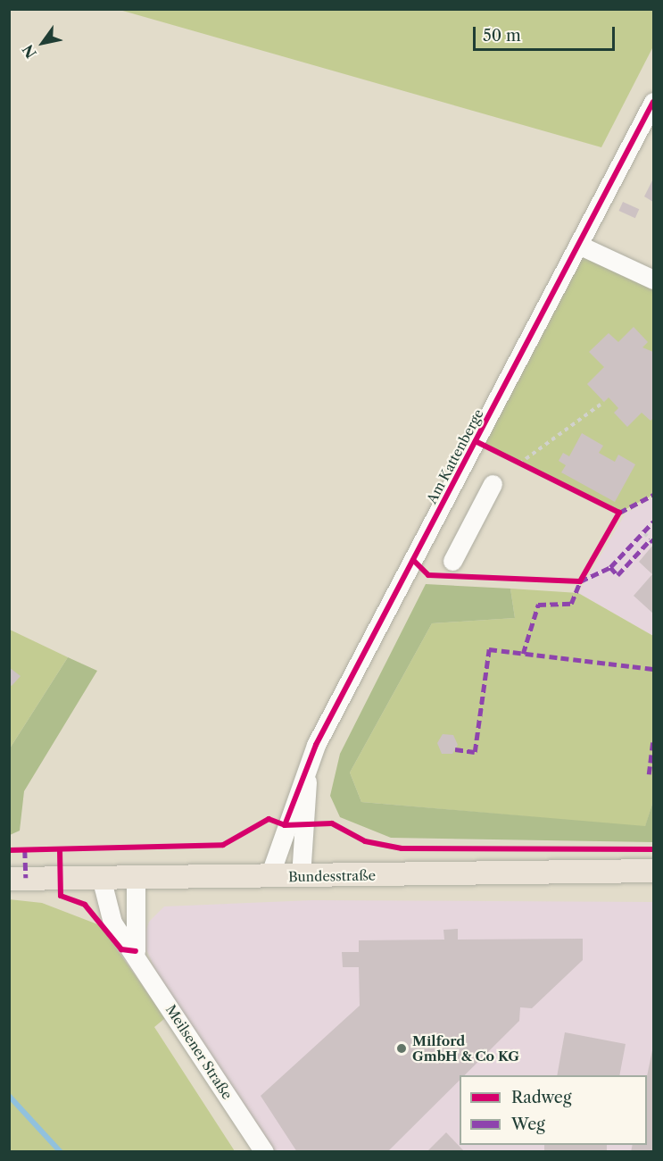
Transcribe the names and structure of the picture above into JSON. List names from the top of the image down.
{
  "streets": {
    "main road": ["Bundesstraße"],
    "street": ["Am Kattenberge", "Meilsener Straße"]
  },
  "crossings": [
    ["Am Kattenberge", "Bundesstraße"],
    ["Bundesstraße", "Meilsener Straße"]
  ],
  "places": ["Milford GmbH & Co KG"],
  "legend": ["Radweg", "Weg"],
  "scale_bar": "50 m",
  "north": "bottom left"
}
